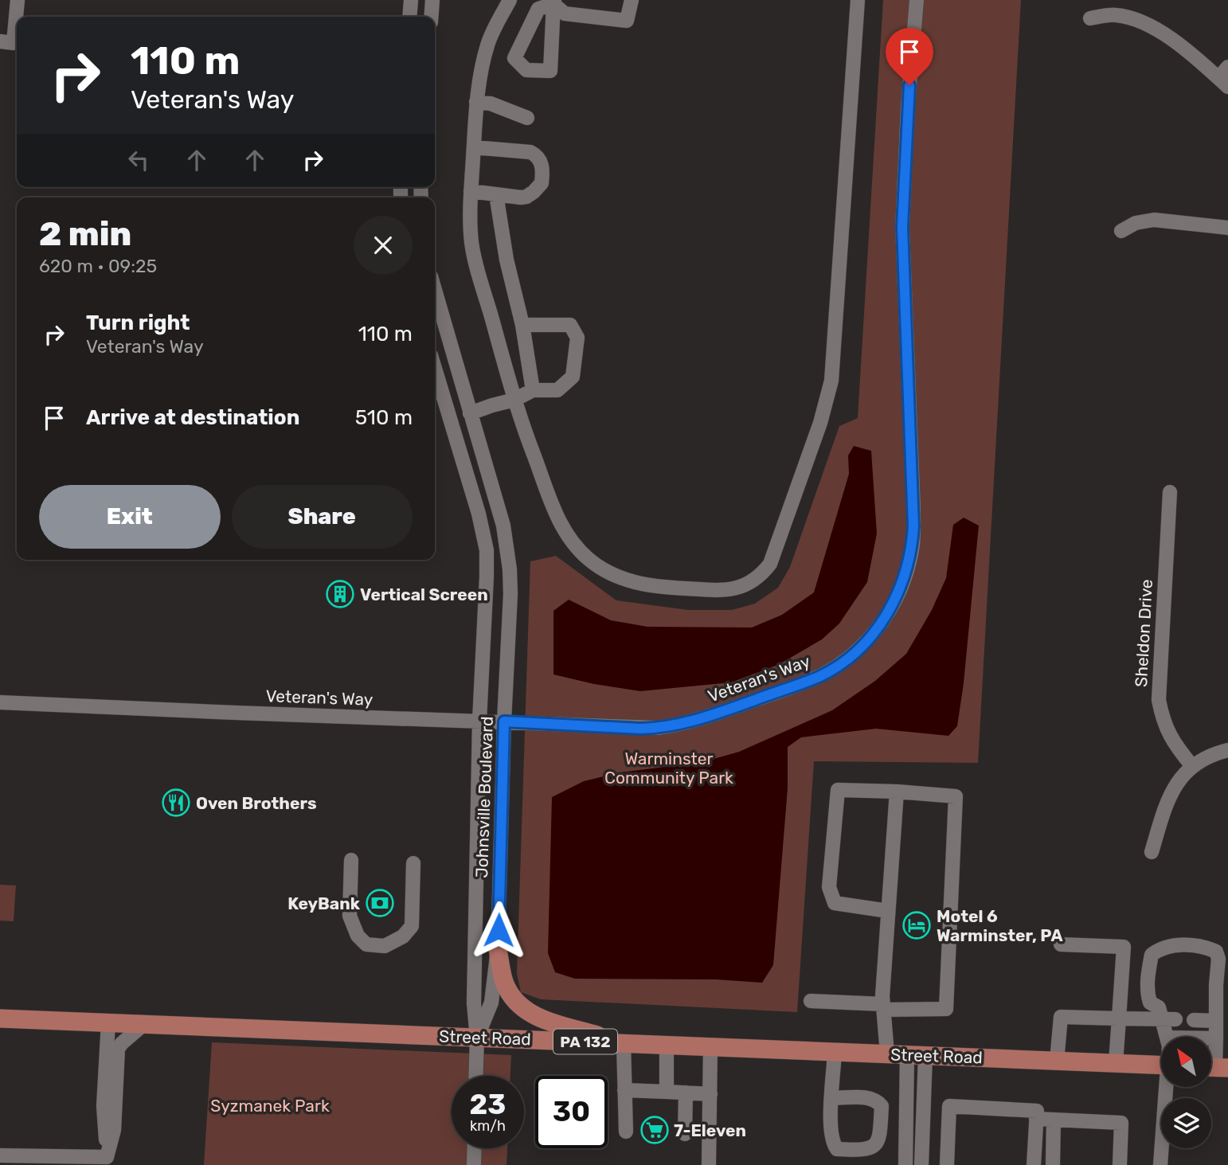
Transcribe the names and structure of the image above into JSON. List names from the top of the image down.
{
  "streets": {
    "main road": ["Street Road", "PA 132"],
    "street": ["Sheldon Drive", "Veteran's Way", "Johnsville Boulevard"]
  },
  "crossings": [
    ["Veteran's Way", "Johnsville Boulevard"],
    ["Johnsville Boulevard", "Street Road"]
  ],
  "parks": ["Warminster Community Park", "Syzmanek Park"],
  "places": {
    "building": ["Vertical Screen"],
    "restaurant": ["Oven Brothers"],
    "bank": ["KeyBank"],
    "hotel": ["Motel 6 Warminster, PA"],
    "supermarket": ["7-Eleven"]
  },
  "north": "top left",
  "page": {
    "turn": ["110 m", "Veteran's Way"],
    "heading": ["2 min", "620 m · 09:25"],
    "list": [
      {
        "name": "Turn right",
        "note": "Veteran's Way",
        "value": "110 m"
      },
      {
        "name": "Arrive at destination",
        "value": "510 m"
      }
    ],
    "buttons": ["Exit", "Share"],
    "speed": "23 km/h",
    "limit": "30"
  }
}
